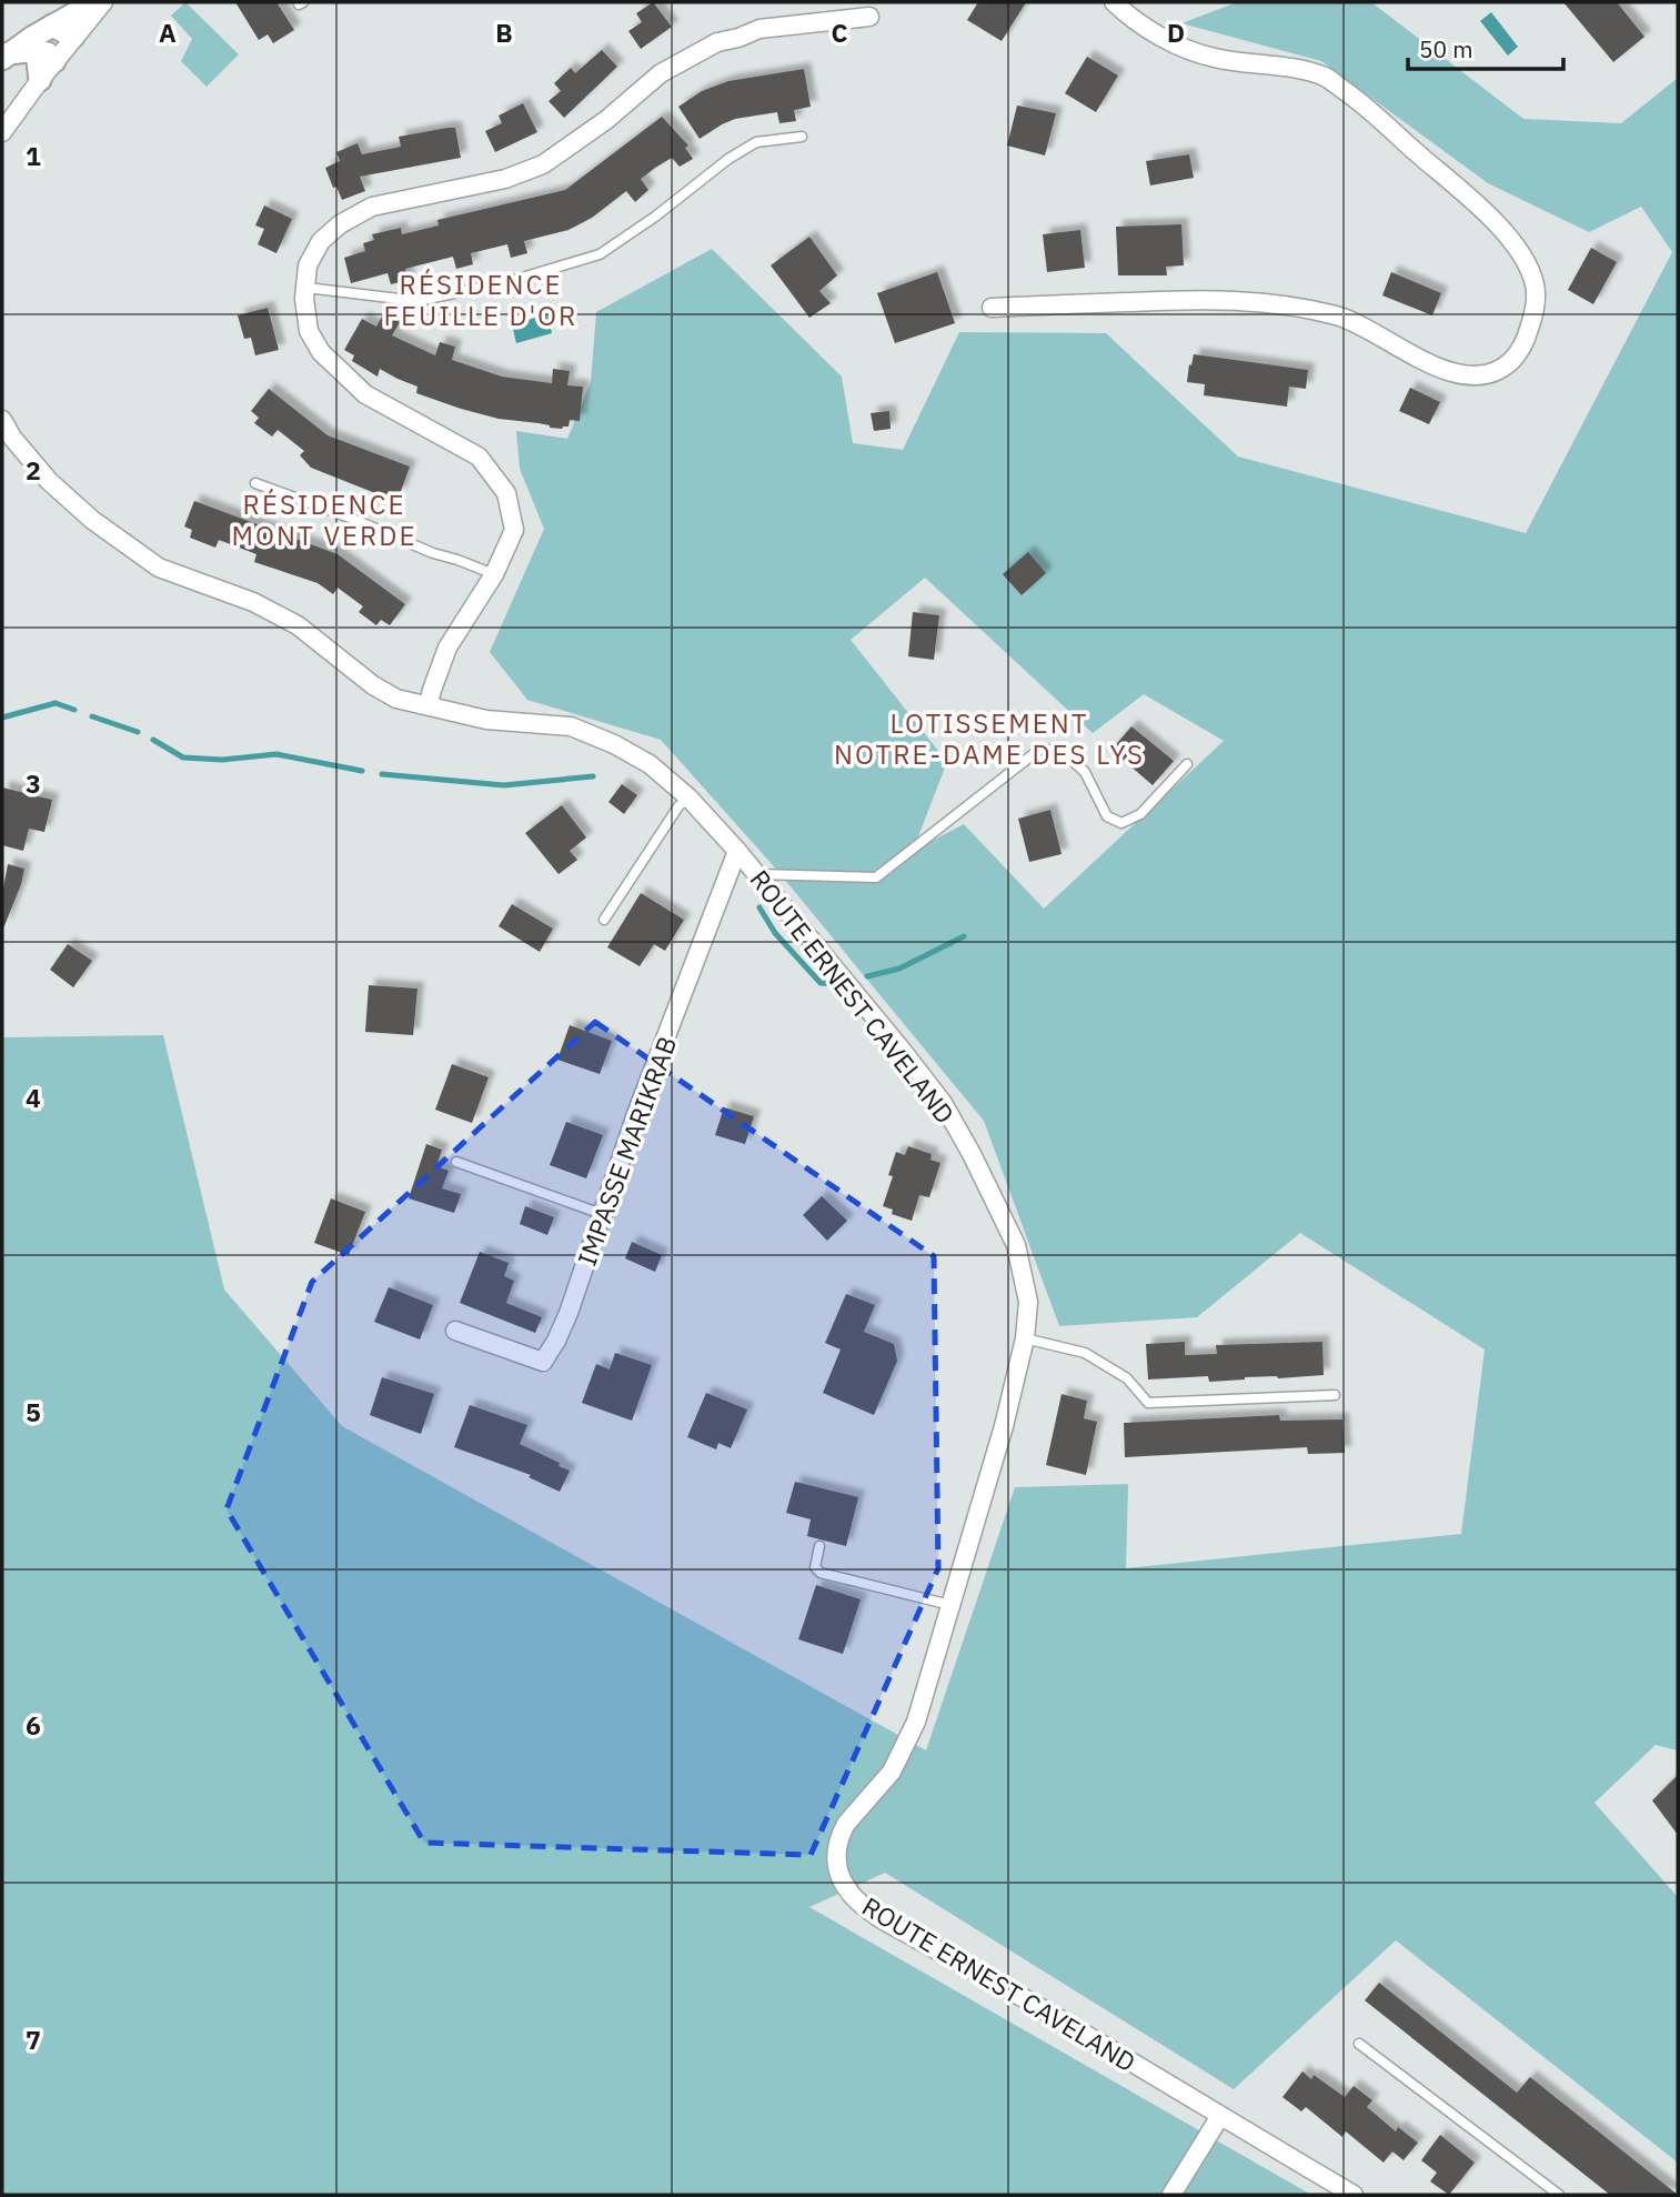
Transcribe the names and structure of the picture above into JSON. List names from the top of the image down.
{
  "streets": {
    "street": ["ROUTE ERNEST CAVELAND", "IMPASSE MARIKRAB"]
  },
  "crossings": [
    ["ROUTE ERNEST CAVELAND", "IMPASSE MARIKRAB"]
  ],
  "districts": ["RÉSIDENCE FEUILLE D'OR", "RÉSIDENCE MONT VERDE", "LOTISSEMENT NOTRE-DAME DES LYS"],
  "scale_bar": "50 m",
  "grid": {
    "columns": [
      "A",
      "B",
      "C",
      "D"
    ],
    "rows": [
      "1",
      "2",
      "3",
      "4",
      "5",
      "6",
      "7"
    ]
  }
}
